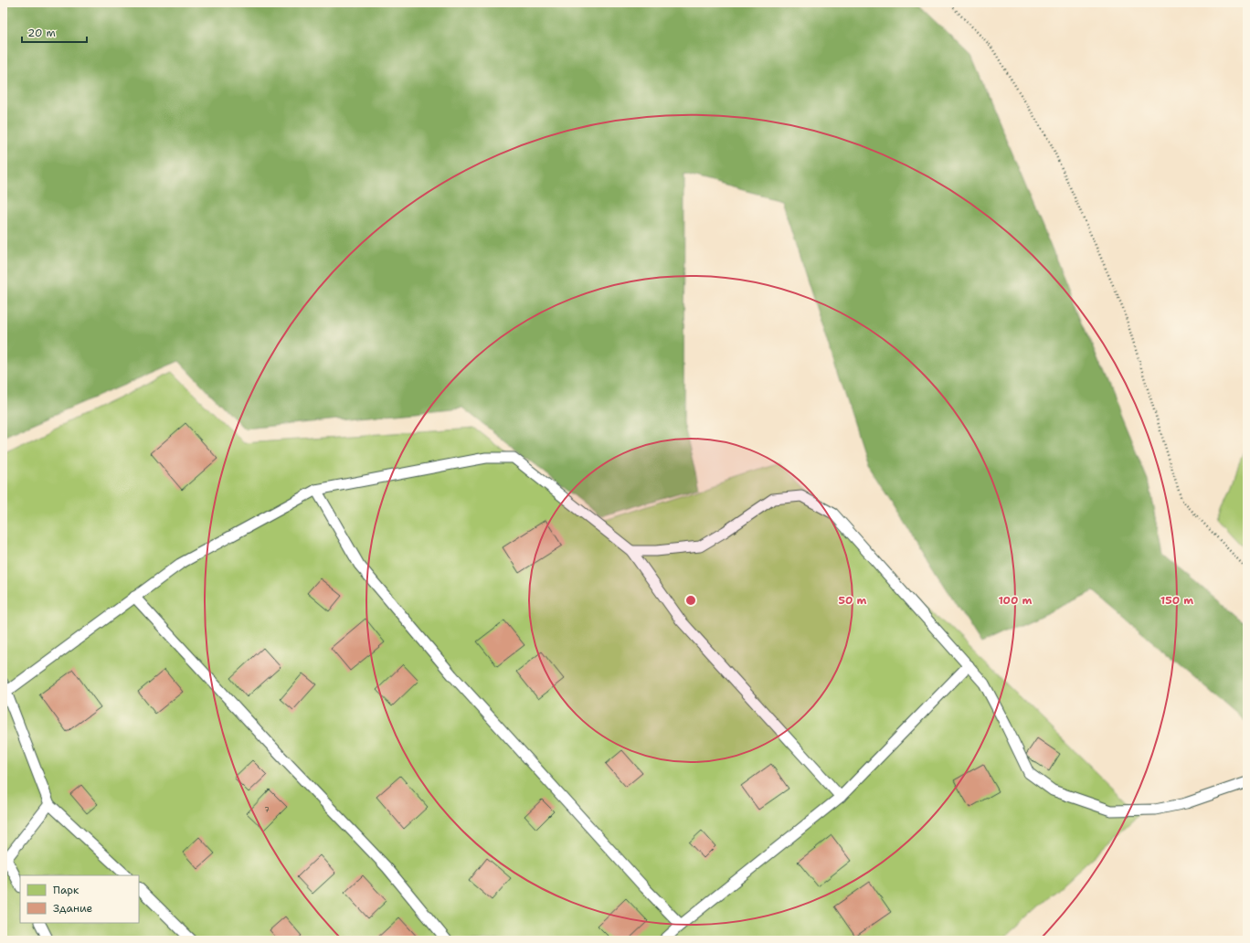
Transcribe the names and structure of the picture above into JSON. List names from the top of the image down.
{
  "house_numbers": ["7"],
  "legend": ["Парк", "Здание"],
  "scale_bar": "20 m",
  "rings": ["50 m", "100 m", "150 m"]
}
